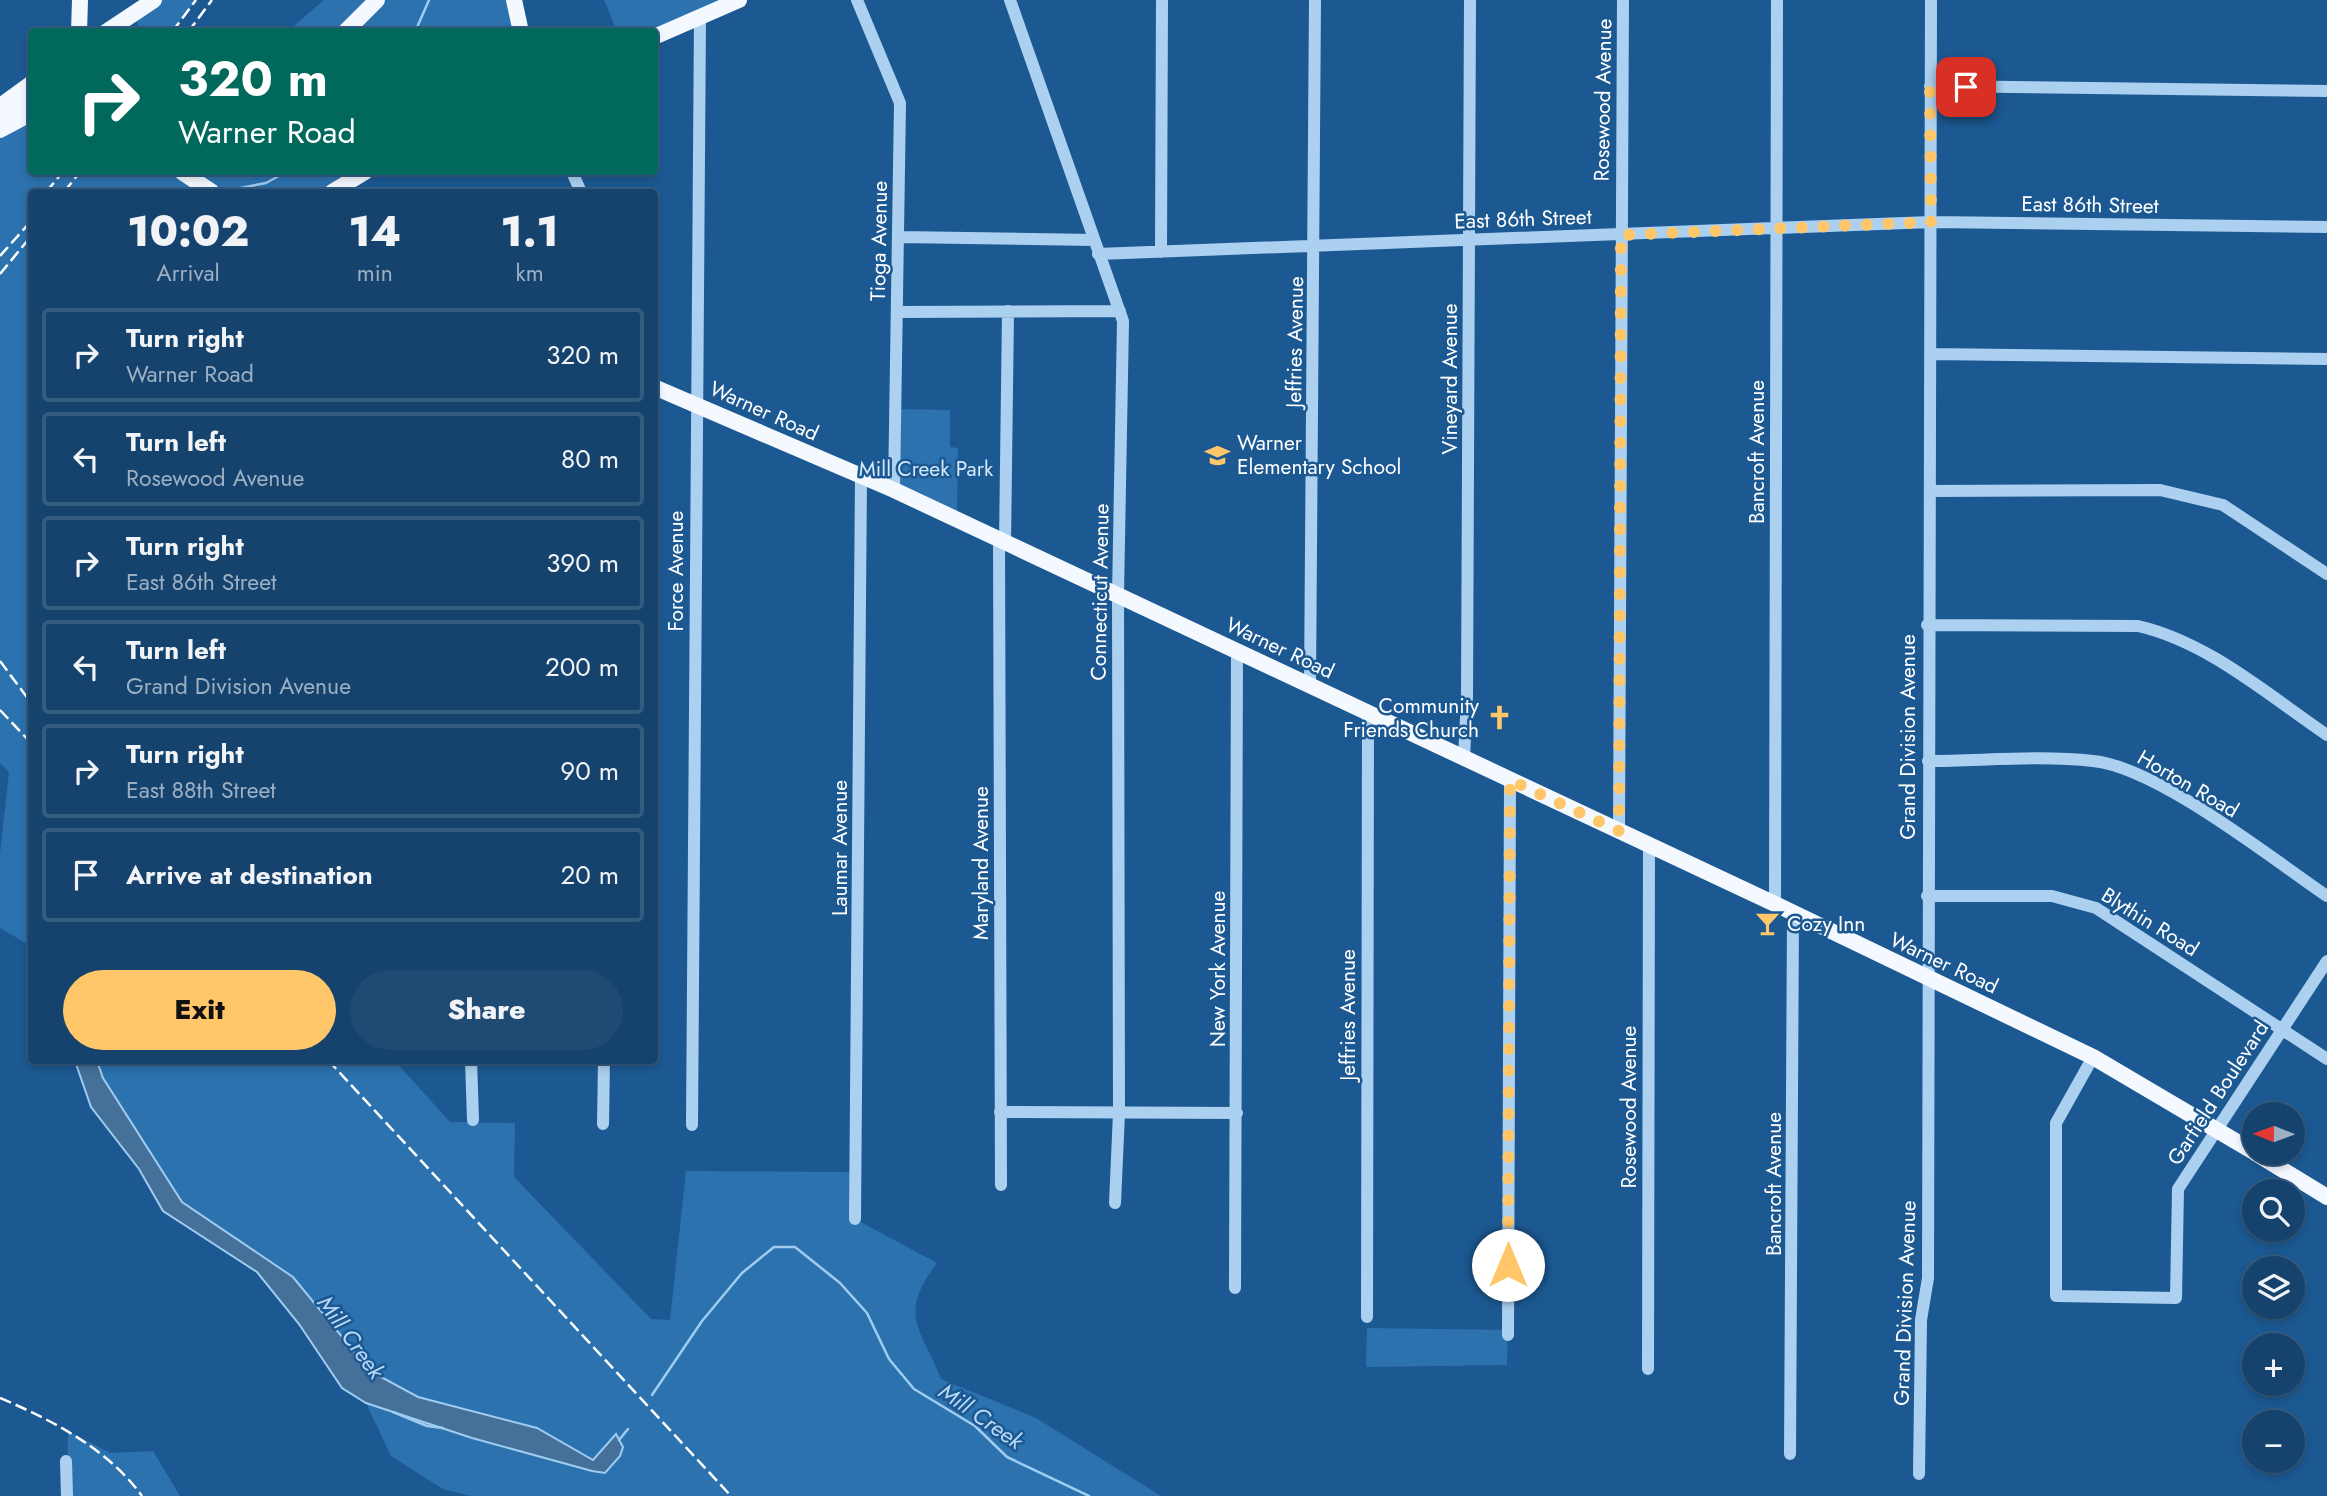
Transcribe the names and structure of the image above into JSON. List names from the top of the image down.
{
  "streets": {
    "main road": ["Warner Road"],
    "street": [
      "Rosewood Avenue",
      "East 86th Street",
      "Tioga Avenue",
      "Jeffries Avenue",
      "Vineyard Avenue",
      "Bancroft Avenue",
      "Force Avenue",
      "Connecticut Avenue",
      "Grand Division Avenue",
      "Horton Road",
      "Laumar Avenue",
      "Maryland Avenue",
      "Blythin Road",
      "New York Avenue",
      "Garfield Boulevard"
    ]
  },
  "crossings": [
    ["Rosewood Avenue", "East 86th Street"],
    ["Rosewood Avenue", "Warner Road"],
    ["East 86th Street", "Jeffries Avenue"],
    ["East 86th Street", "Vineyard Avenue"],
    ["East 86th Street", "Bancroft Avenue"],
    ["East 86th Street", "Connecticut Avenue"],
    ["East 86th Street", "Grand Division Avenue"],
    ["Tioga Avenue", "Warner Road"],
    ["Jeffries Avenue", "Warner Road"],
    ["Vineyard Avenue", "Warner Road"],
    ["Warner Road", "Bancroft Avenue"],
    ["Warner Road", "Force Avenue"],
    ["Warner Road", "Connecticut Avenue"],
    ["Warner Road", "Grand Division Avenue"],
    ["Warner Road", "Laumar Avenue"],
    ["Warner Road", "Maryland Avenue"],
    ["Warner Road", "New York Avenue"],
    ["Warner Road", "Garfield Boulevard"],
    ["Grand Division Avenue", "Horton Road"],
    ["Grand Division Avenue", "Blythin Road"],
    ["Blythin Road", "Garfield Boulevard"]
  ],
  "water": ["Mill Creek"],
  "parks": ["Mill Creek Park"],
  "places": {
    "school or university": ["Warner Elementary School"],
    "church": ["Community Friends Church"],
    "bar": ["Cozy Inn"]
  },
  "north": "left",
  "page": {
    "turn": ["320 m", "Warner Road"],
    "eta": [
      "10:02",
      "Arrival",
      "14",
      "min",
      "1.1",
      "km"
    ],
    "list": [
      {
        "name": "Turn right",
        "note": "Warner Road",
        "value": "320 m"
      },
      {
        "name": "Turn left",
        "note": "Rosewood Avenue",
        "value": "80 m"
      },
      {
        "name": "Turn right",
        "note": "East 86th Street",
        "value": "390 m"
      },
      {
        "name": "Turn left",
        "note": "Grand Division Avenue",
        "value": "200 m"
      },
      {
        "name": "Turn right",
        "note": "East 88th Street",
        "value": "90 m"
      },
      {
        "name": "Arrive at destination",
        "value": "20 m"
      }
    ],
    "buttons": ["Exit", "Share"],
    "map_buttons": ["+", "−"]
  }
}
